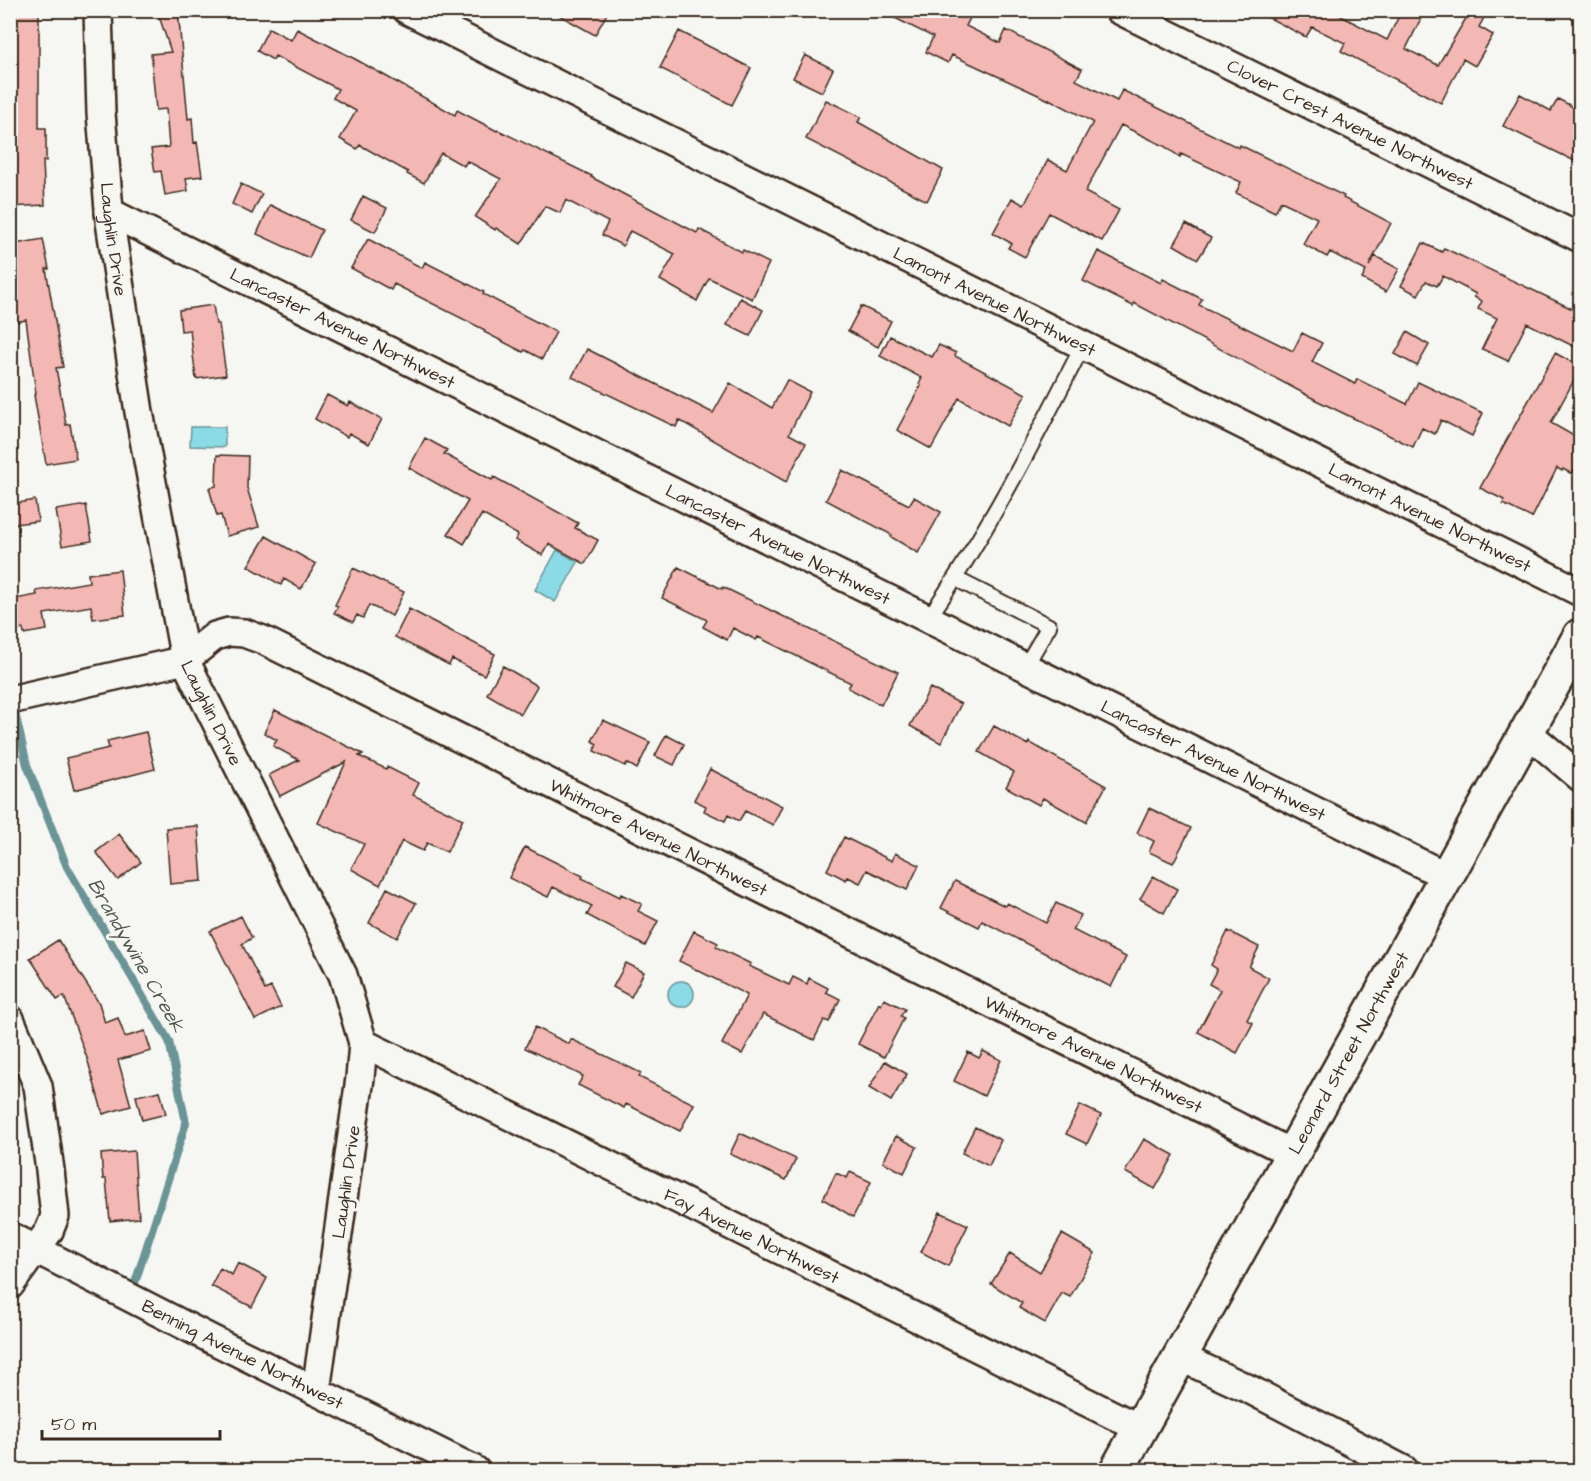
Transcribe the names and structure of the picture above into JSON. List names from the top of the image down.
{
  "streets": {
    "main road": ["Leonard Street Northwest"],
    "street": [
      "Clover Crest Avenue Northwest",
      "Laughlin Drive",
      "Lamont Avenue Northwest",
      "Lancaster Avenue Northwest",
      "Whitmore Avenue Northwest",
      "Fay Avenue Northwest",
      "Benning Avenue Northwest"
    ]
  },
  "crossings": [
    ["Laughlin Drive", "Lancaster Avenue Northwest"],
    ["Laughlin Drive", "Whitmore Avenue Northwest"],
    ["Laughlin Drive", "Fay Avenue Northwest"],
    ["Laughlin Drive", "Benning Avenue Northwest"],
    ["Lancaster Avenue Northwest", "Leonard Street Northwest"],
    ["Whitmore Avenue Northwest", "Leonard Street Northwest"],
    ["Leonard Street Northwest", "Fay Avenue Northwest"]
  ],
  "water": ["Brandywine Creek"],
  "scale_bar": "50 m"
}
